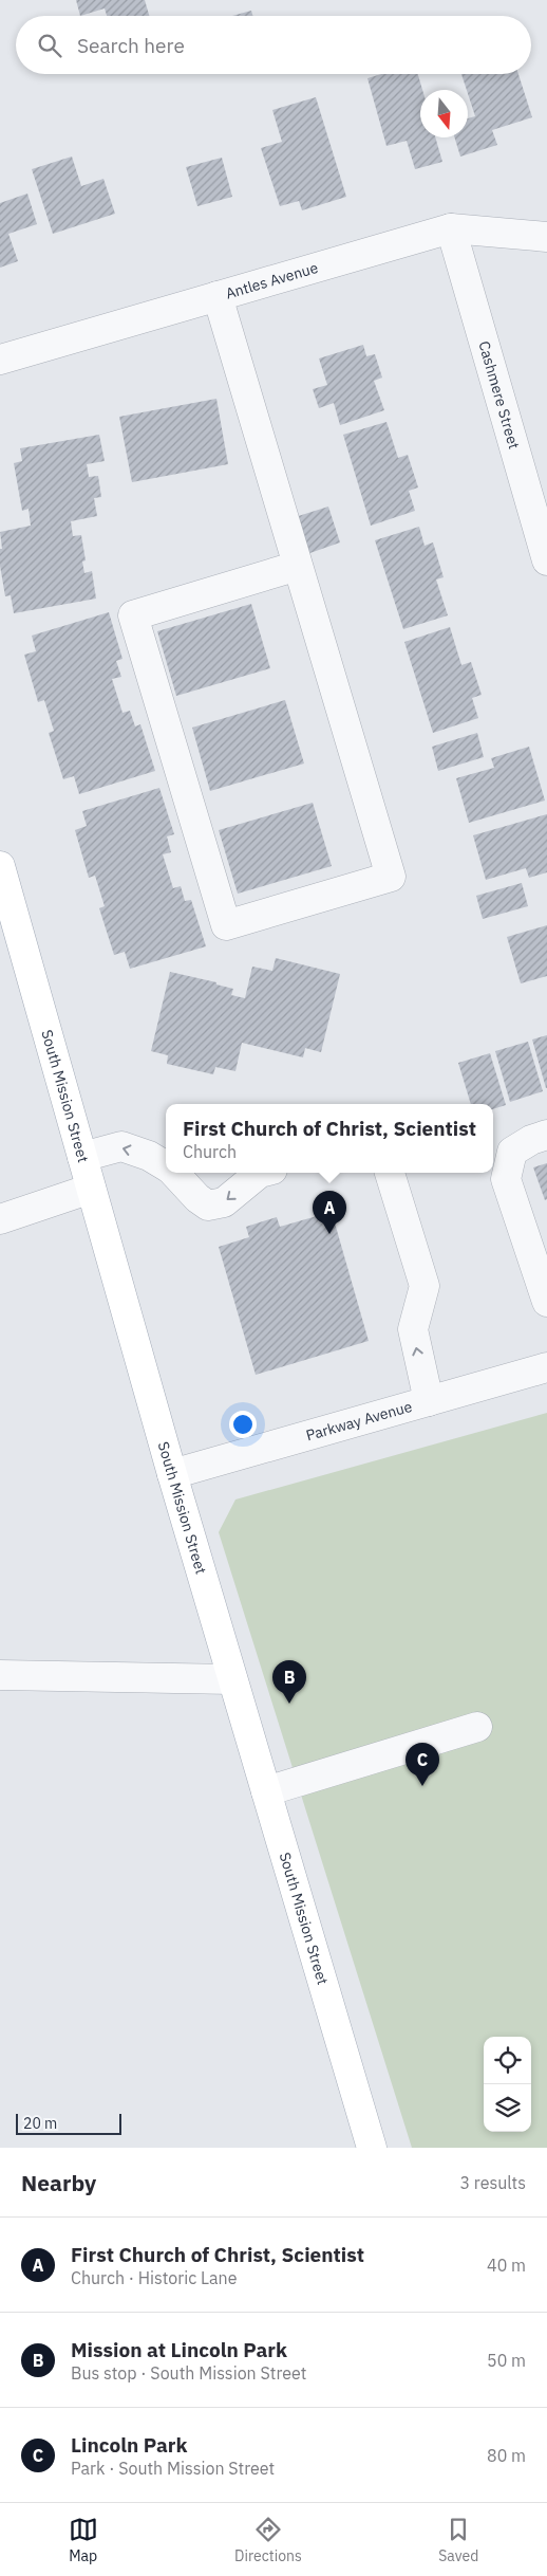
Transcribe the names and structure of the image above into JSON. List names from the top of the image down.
{
  "streets": {
    "main road": ["South Mission Street"],
    "street": ["Antles Avenue", "Cashmere Street", "Parkway Avenue"]
  },
  "crossings": [
    ["Antles Avenue", "Cashmere Street"],
    ["South Mission Street", "Parkway Avenue"]
  ],
  "scale_bar": "20 m",
  "north": "bottom",
  "page": {
    "search": "Search here",
    "popup": ["First Church of Christ, Scientist", "Church"],
    "pins": ["A", "B", "C"],
    "scale": "20 m",
    "heading": ["Nearby", "3 results"],
    "list": [
      {
        "mark": "A",
        "name": "First Church of Christ, Scientist",
        "note": "Church · Historic Lane",
        "value": "40 m"
      },
      {
        "mark": "B",
        "name": "Mission at Lincoln Park",
        "note": "Bus stop · South Mission Street",
        "value": "50 m"
      },
      {
        "mark": "C",
        "name": "Lincoln Park",
        "note": "Park · South Mission Street",
        "value": "80 m"
      }
    ],
    "nav": ["Map", "Directions", "Saved"]
  }
}
